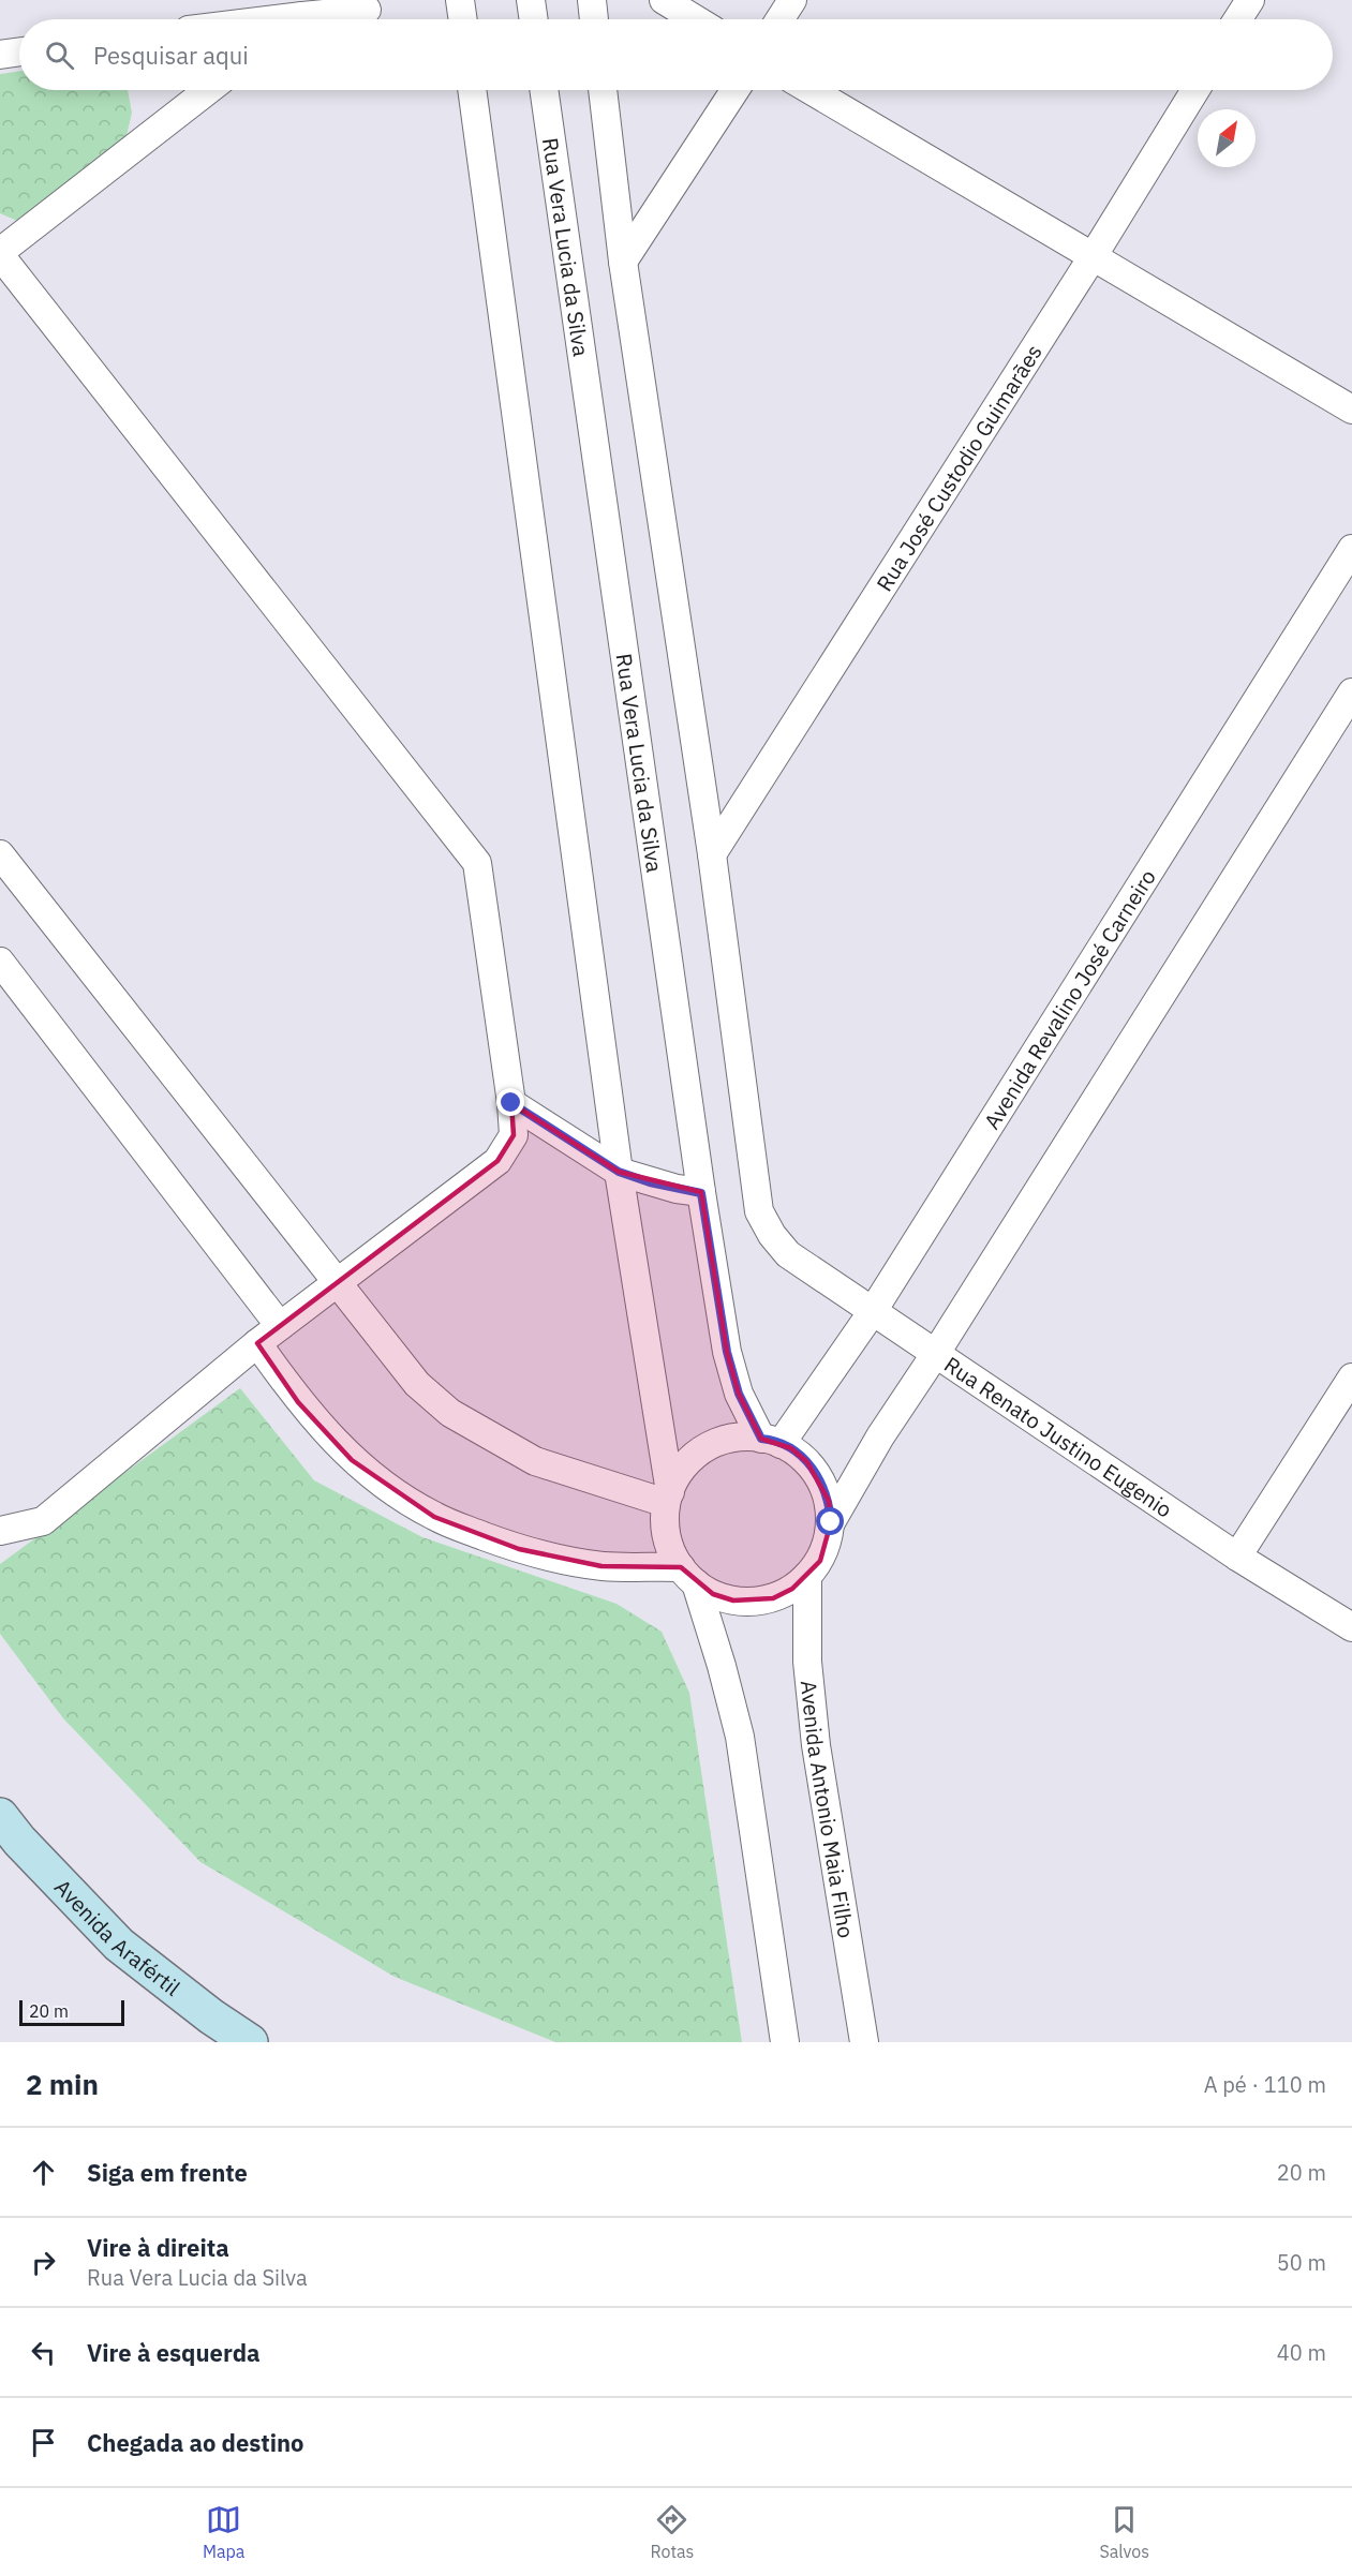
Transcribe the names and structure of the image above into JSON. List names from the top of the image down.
{
  "streets": {
    "street": [
      "Rua Vera Lucia da Silva",
      "Rua José Custodio Guimarães",
      "Avenida Revalino José Carneiro",
      "Rua Renato Justino Eugenio",
      "Avenida Antonio Maia Filho",
      "Avenida Arafértil"
    ]
  },
  "crossings": [
    ["Rua Vera Lucia da Silva", "Avenida Revalino José Carneiro"],
    ["Rua Vera Lucia da Silva", "Avenida Antonio Maia Filho"],
    ["Rua José Custodio Guimarães", "Rua Renato Justino Eugenio"],
    ["Avenida Revalino José Carneiro", "Rua Renato Justino Eugenio"],
    ["Avenida Revalino José Carneiro", "Avenida Antonio Maia Filho"]
  ],
  "scale_bar": "20 m",
  "north": "top right",
  "page": {
    "search": "Pesquisar aqui",
    "scale": "20 m",
    "heading": ["2 min", "A pé · 110 m"],
    "list": [
      ["Siga em frente", "20 m"],
      ["Vire à direita", "Rua Vera Lucia da Silva", "50 m"],
      ["Vire à esquerda", "40 m"],
      "Chegada ao destino"
    ],
    "nav": ["Mapa", "Rotas", "Salvos"]
  }
}
